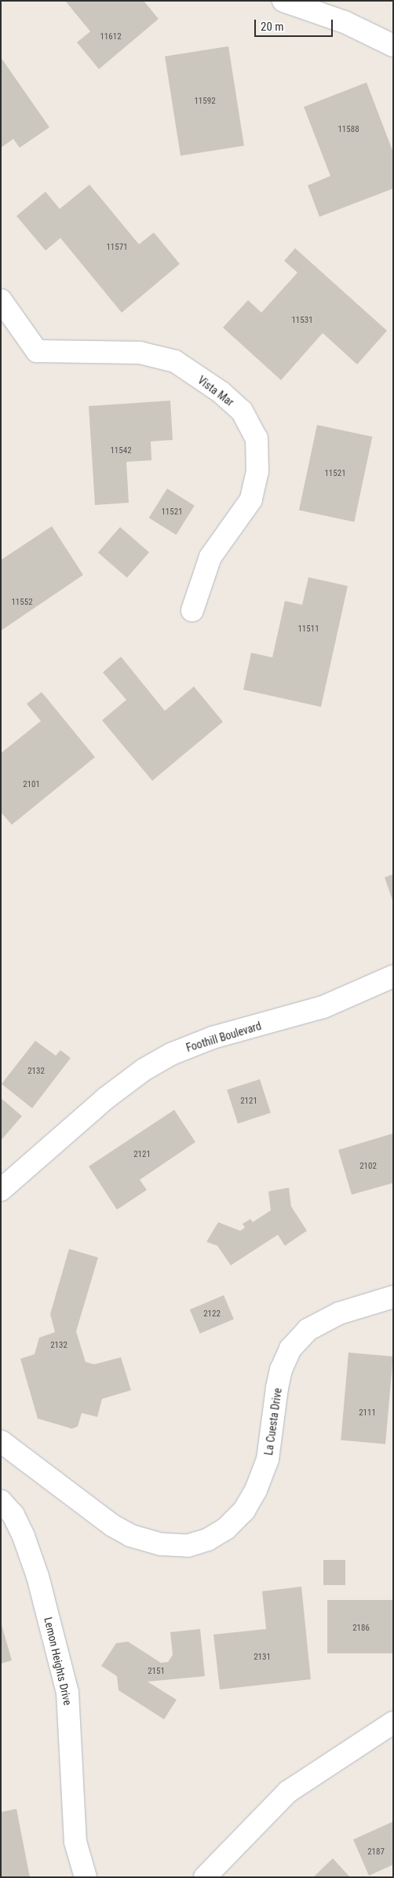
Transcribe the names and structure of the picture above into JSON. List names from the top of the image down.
{
  "streets": {
    "street": [
      "Vista Mar",
      "Foothill Boulevard",
      "La Cuesta Drive",
      "Lemon Heights Drive"
    ]
  },
  "house_numbers": [
    "11612",
    "11592",
    "11588",
    "11571",
    "11531",
    "11542",
    "11521",
    "11521",
    "11552",
    "11511",
    "2101",
    "2132",
    "2121",
    "2121",
    "2102",
    "2122",
    "2132",
    "2111",
    "2186",
    "2131",
    "2151",
    "2187"
  ],
  "scale_bar": "20 m"
}
